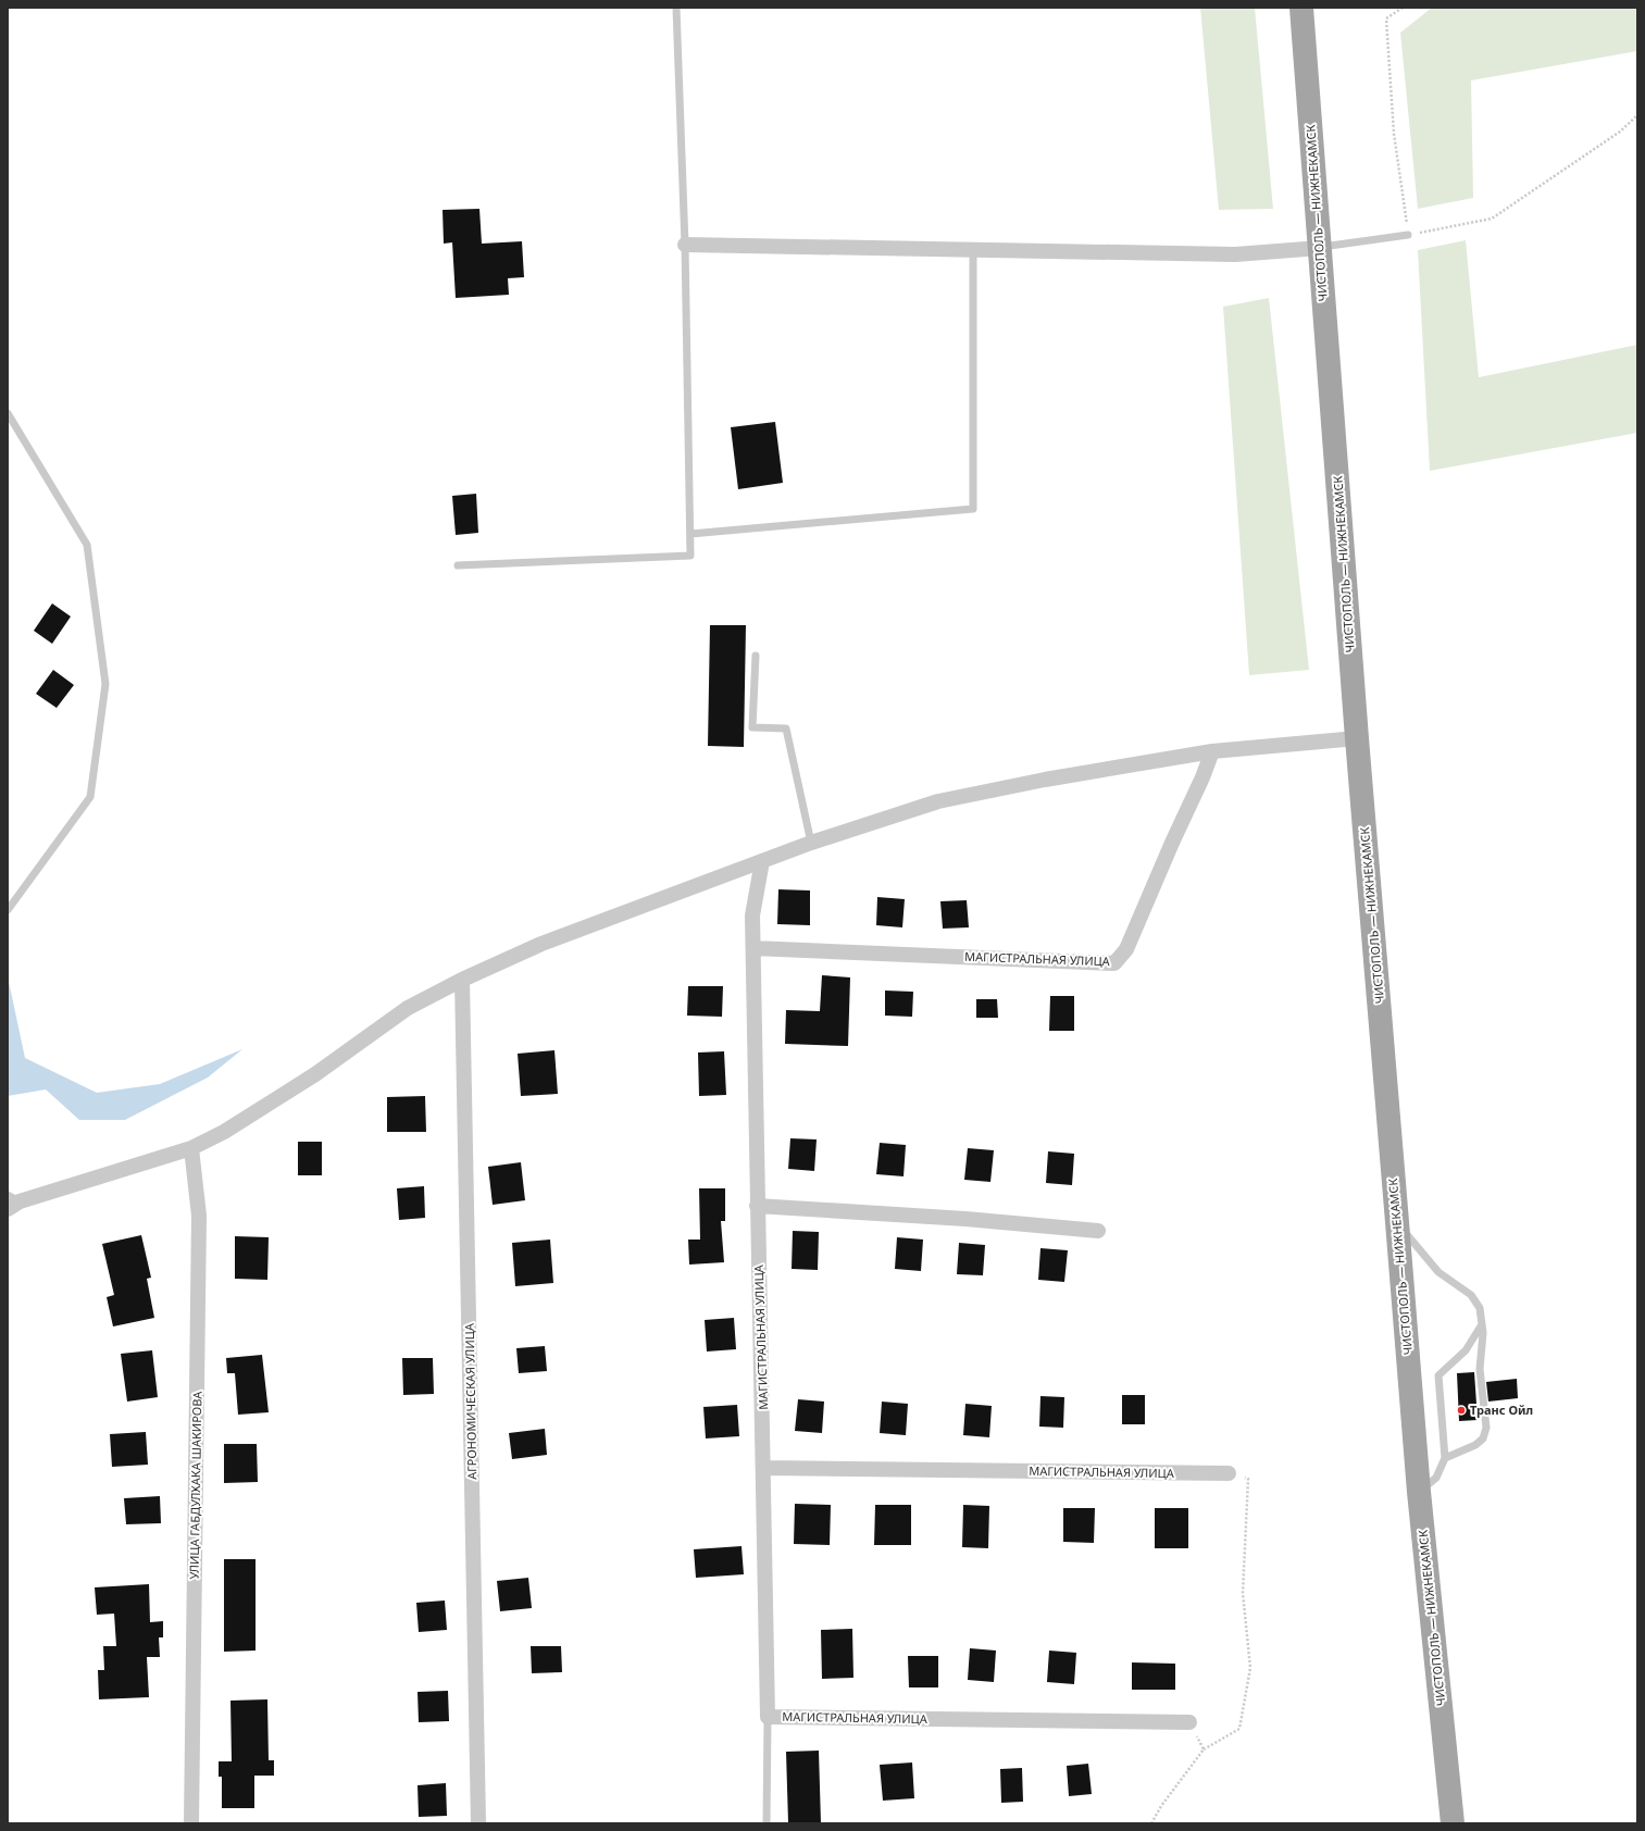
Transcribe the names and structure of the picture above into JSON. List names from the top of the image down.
{
  "streets": {
    "main road": ["ЧИСТОПОЛЬ — НИЖНЕКАМСК"],
    "street": ["МАГИСТРАЛЬНАЯ УЛИЦА", "АГРОНОМИЧЕСКАЯ УЛИЦА", "УЛИЦА ГАБДУЛХАКА ШАКИРОВА"]
  },
  "places": ["Транс Ойл"]
}
